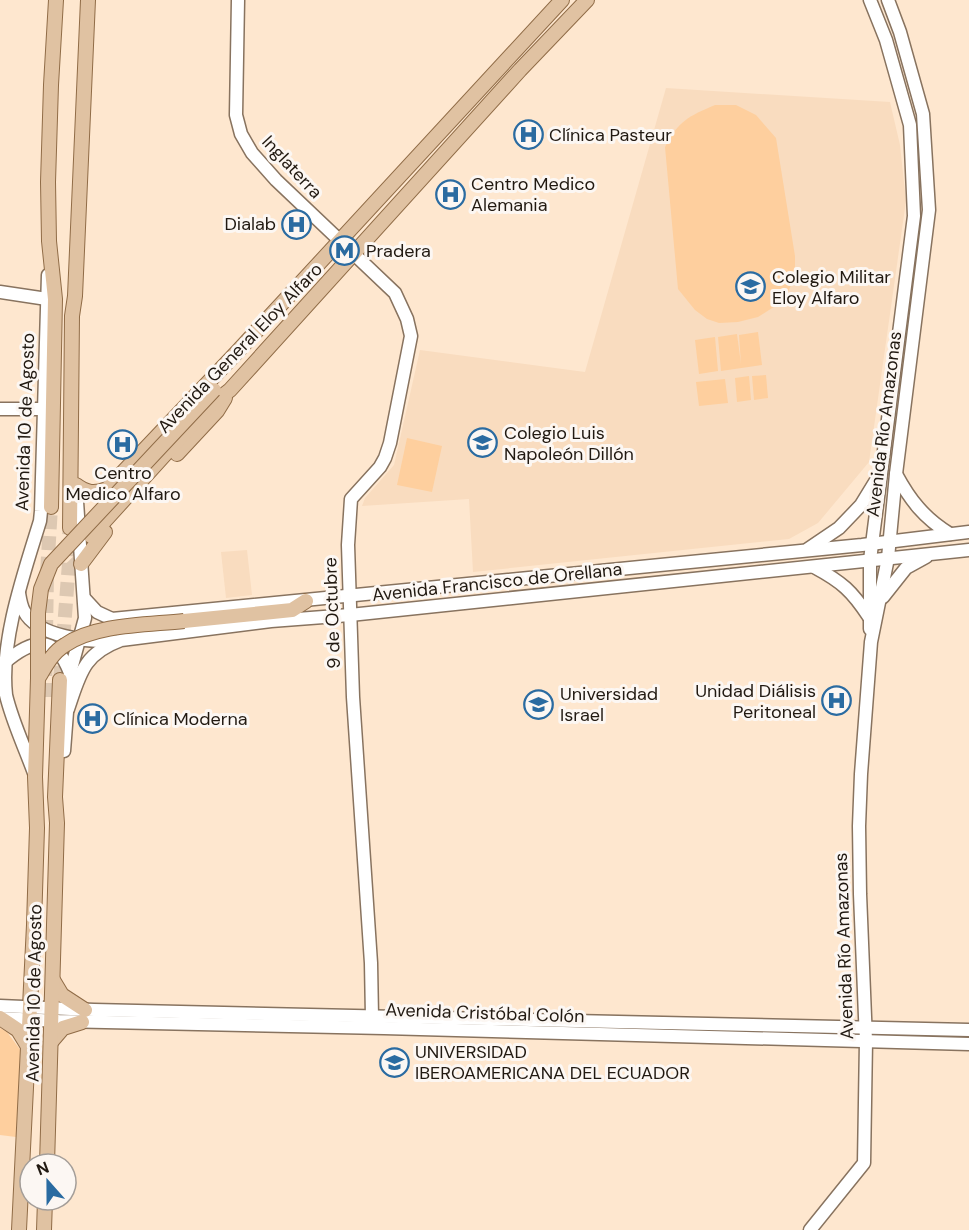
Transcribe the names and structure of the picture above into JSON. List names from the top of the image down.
{
  "streets": {
    "main road": [
      "Inglaterra",
      "Avenida General Eloy Alfaro",
      "Avenida 10 de Agosto",
      "Avenida Río Amazonas",
      "Avenida Francisco de Orellana",
      "9 de Octubre",
      "Avenida Cristóbal Colón"
    ]
  },
  "crossings": [
    ["Inglaterra", "Avenida General Eloy Alfaro"],
    ["Inglaterra", "9 de Octubre"],
    ["Avenida General Eloy Alfaro", "9 de Octubre"],
    ["Avenida 10 de Agosto", "Avenida Francisco de Orellana"],
    ["Avenida 10 de Agosto", "Avenida Cristóbal Colón"],
    ["Avenida Río Amazonas", "Avenida Francisco de Orellana"],
    ["Avenida Río Amazonas", "Avenida Cristóbal Colón"],
    ["Avenida Francisco de Orellana", "9 de Octubre"],
    ["9 de Octubre", "Avenida Cristóbal Colón"]
  ],
  "places": {
    "hospital": [
      "Clínica Pasteur",
      "Centro Medico Alemania",
      "Dialab",
      "Centro Medico Alfaro",
      "Unidad Diálisis Peritoneal",
      "Clínica Moderna"
    ],
    "metro station": ["Pradera"],
    "school or university": [
      "Colegio Militar Eloy Alfaro",
      "Colegio Luis Napoleón Dillón",
      "Universidad Israel",
      "UNIVERSIDAD IBEROAMERICANA DEL ECUADOR"
    ]
  },
  "north": "top"
}
